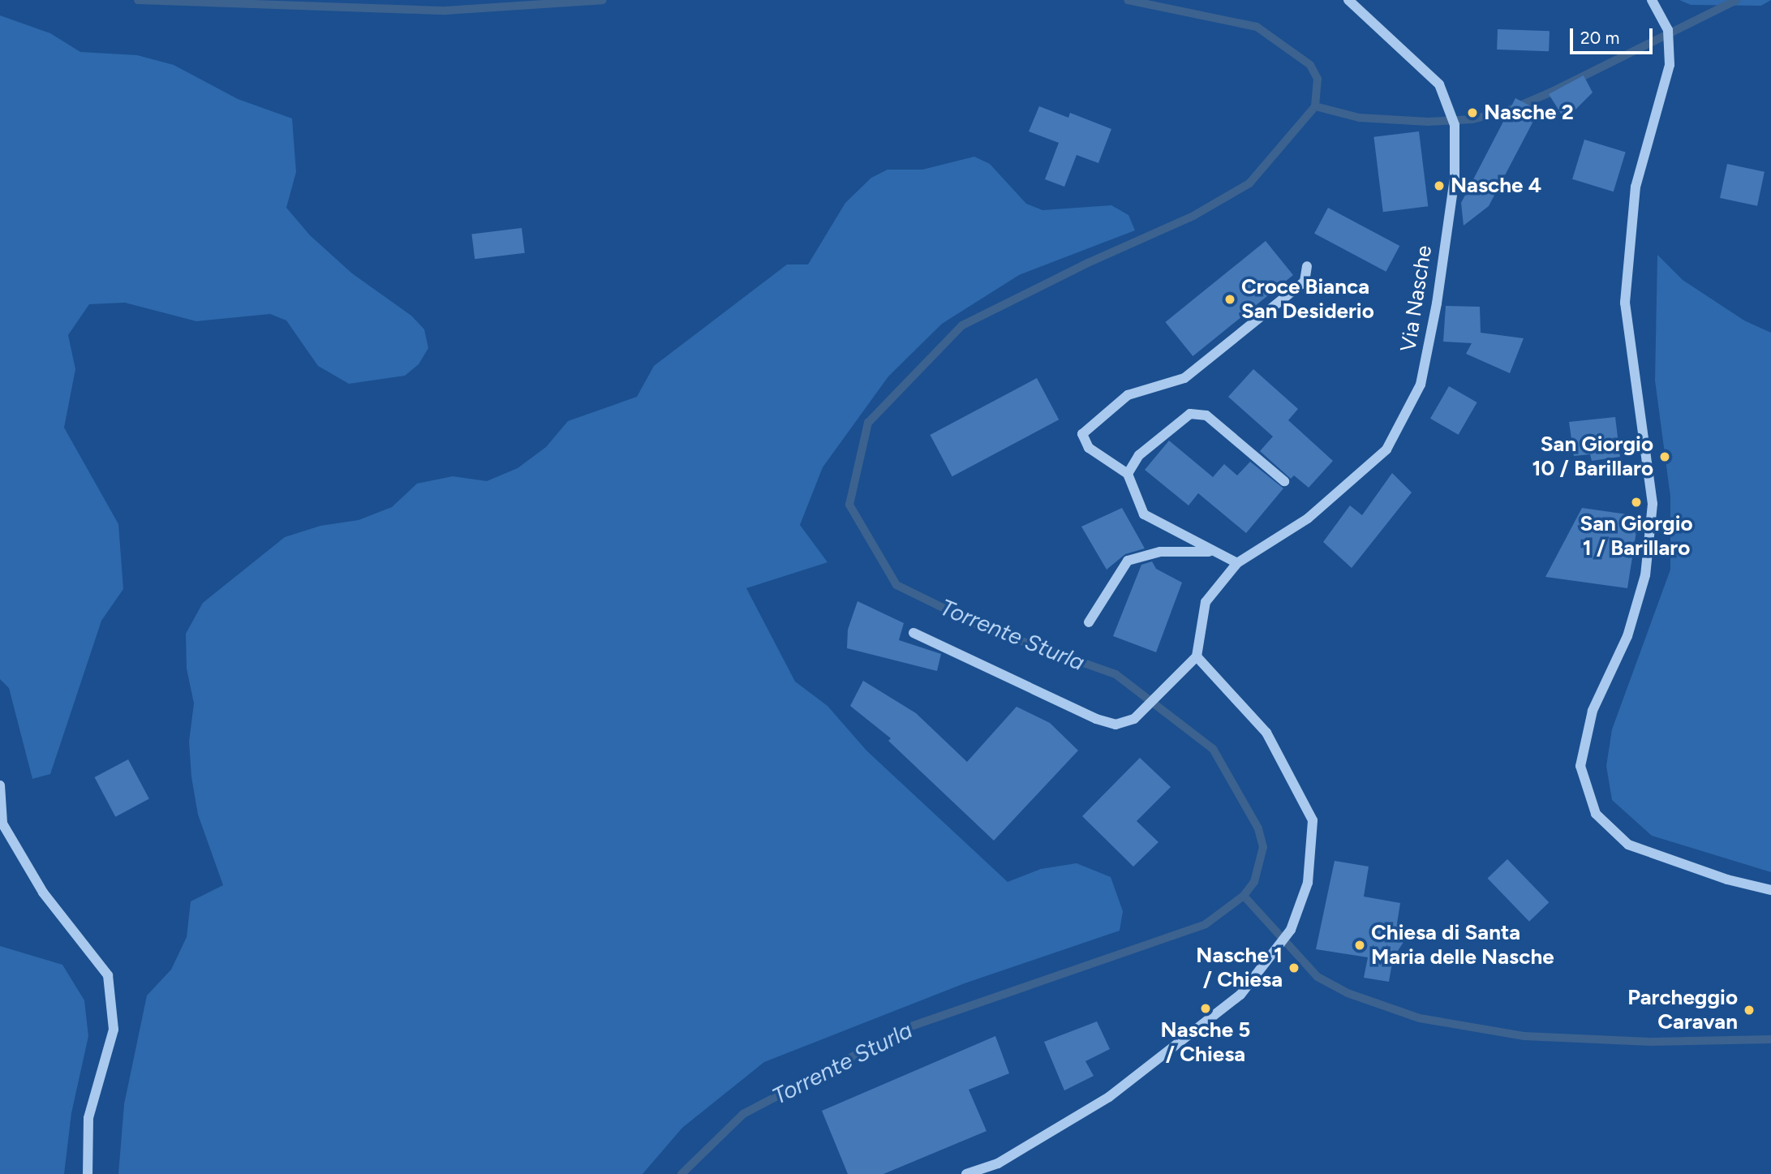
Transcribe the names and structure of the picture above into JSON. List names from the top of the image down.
{
  "streets": {
    "street": ["Via Nasche"]
  },
  "water": ["Torrente Sturla"],
  "places": [
    "Nasche 2",
    "Nasche 4",
    "Croce Bianca San Desiderio",
    "San Giorgio 10 / Barillaro",
    "San Giorgio 1 / Barillaro",
    "Chiesa di Santa Maria delle Nasche",
    "Nasche 1 / Chiesa",
    "Nasche 5 / Chiesa",
    "Parcheggio Caravan"
  ],
  "scale_bar": "20 m"
}
